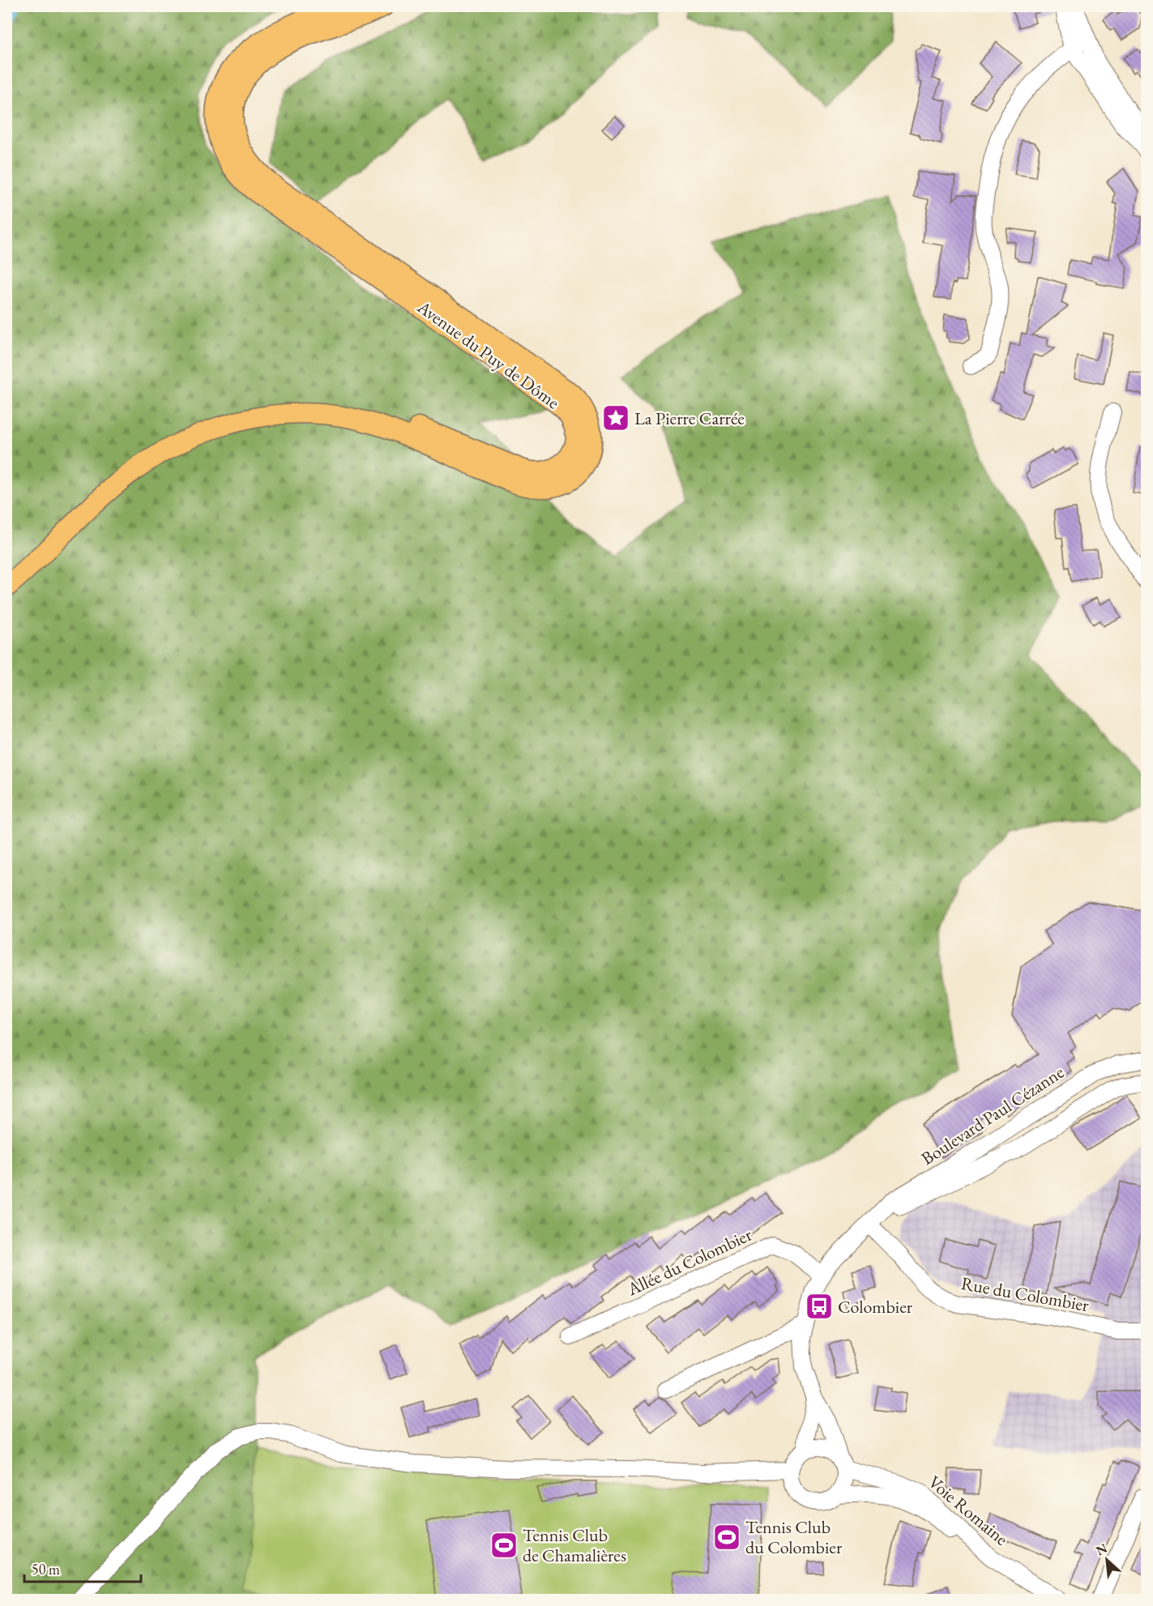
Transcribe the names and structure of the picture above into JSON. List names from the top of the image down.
{
  "streets": {
    "main road": ["Avenue du Puy de Dôme"],
    "street": [
      "Boulevard Paul Cézanne",
      "Allée du Colombier",
      "Rue du Colombier",
      "Voie Romaine"
    ]
  },
  "crossings": [
    ["Boulevard Paul Cézanne", "Allée du Colombier"],
    ["Boulevard Paul Cézanne", "Rue du Colombier"],
    ["Boulevard Paul Cézanne", "Voie Romaine"]
  ],
  "places": {
    "place": ["La Pierre Carrée"],
    "bus stop": ["Colombier"],
    "sports": ["Tennis Club du Colombier", "Tennis Club de Chamalières"]
  },
  "scale_bar": "50 m",
  "north": "top left"
}
